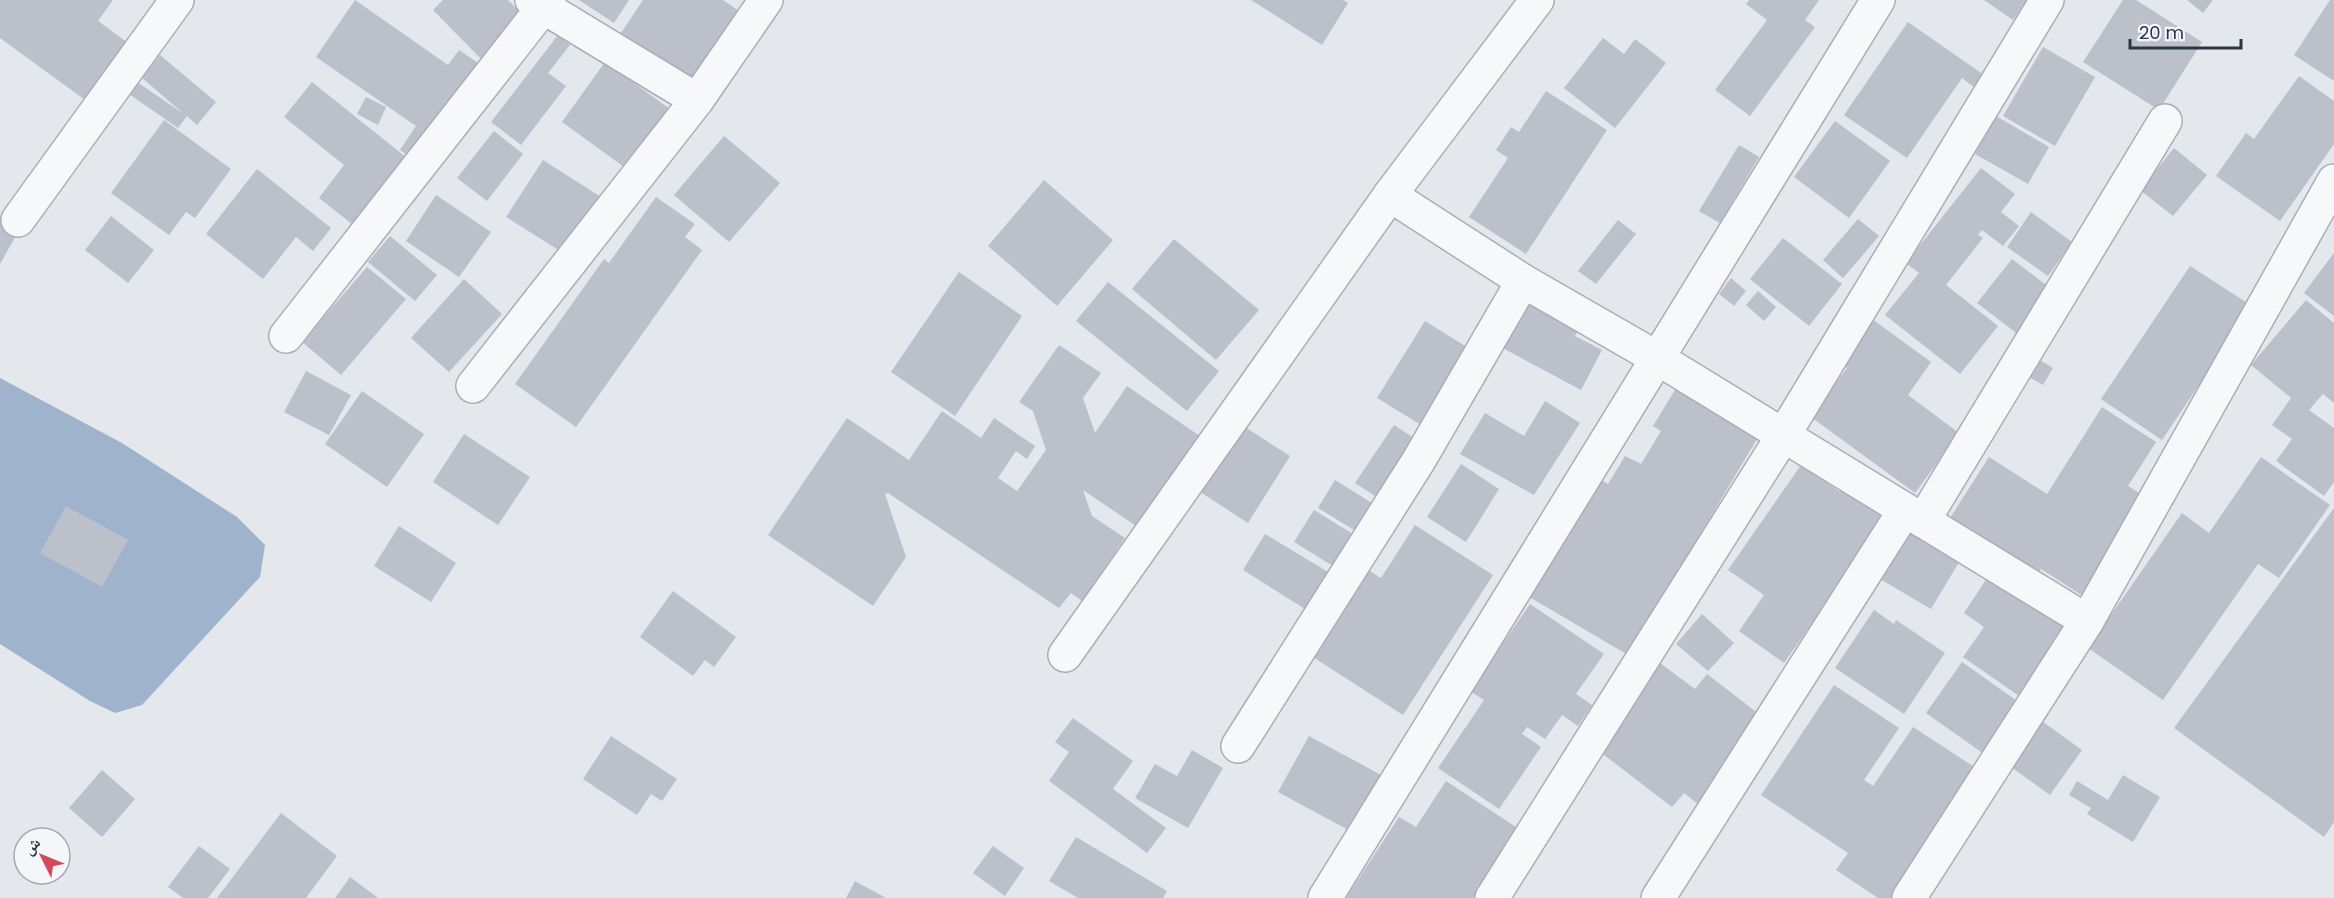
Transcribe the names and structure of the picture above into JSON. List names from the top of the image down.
{
  "scale_bar": "20 m",
  "north": "top left"
}
